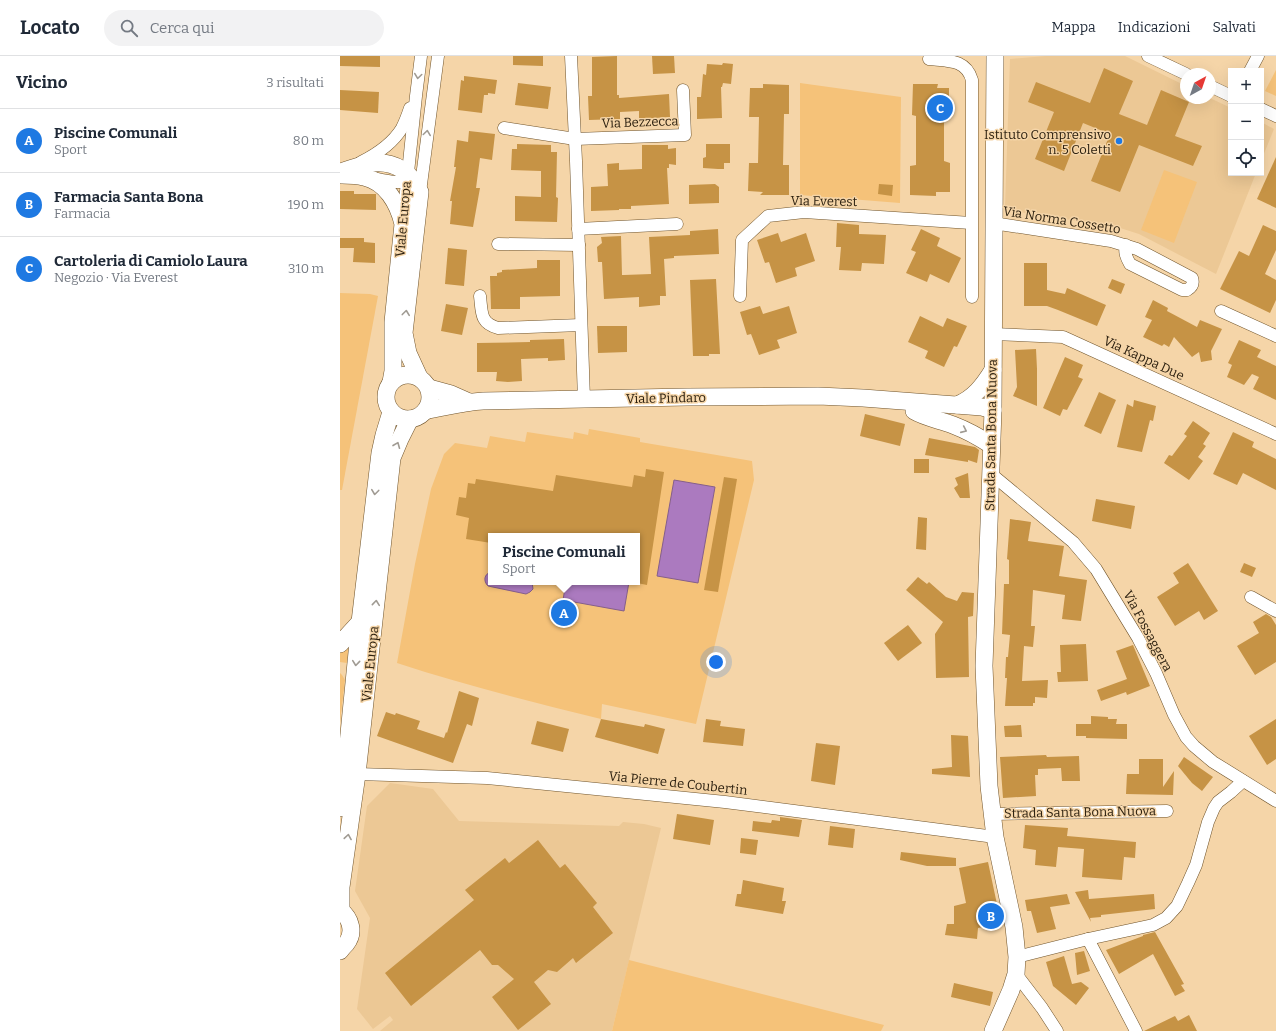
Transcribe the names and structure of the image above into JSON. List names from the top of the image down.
{
  "streets": {
    "street": [
      "Via Bezzecca",
      "Via Everest",
      "Viale Europa",
      "Via Norma Cossetto",
      "Via Kappa Due",
      "Viale Pindaro",
      "Strada Santa Bona Nuova",
      "Via Fossaggera",
      "Via Pierre de Coubertin"
    ]
  },
  "crossings": [
    ["Viale Europa", "Viale Pindaro"],
    ["Viale Europa", "Via Pierre de Coubertin"],
    ["Via Norma Cossetto", "Strada Santa Bona Nuova"],
    ["Via Kappa Due", "Strada Santa Bona Nuova"],
    ["Viale Pindaro", "Strada Santa Bona Nuova"],
    ["Strada Santa Bona Nuova", "Via Fossaggera"],
    ["Strada Santa Bona Nuova", "Via Pierre de Coubertin"]
  ],
  "places": ["Istituto Comprensivo n. 5 Coletti"],
  "north": "top right",
  "page": {
    "header": "Locato",
    "search": "Cerca qui",
    "nav": ["Mappa", "Indicazioni", "Salvati"],
    "heading": ["Vicino", "3 risultati"],
    "map_buttons": ["+", "−"],
    "pins": ["C", "A", "B"],
    "list": [
      {
        "mark": "A",
        "name": "Piscine Comunali",
        "note": "Sport",
        "value": "80 m"
      },
      {
        "mark": "B",
        "name": "Farmacia Santa Bona",
        "note": "Farmacia",
        "value": "190 m"
      },
      {
        "mark": "C",
        "name": "Cartoleria di Camiolo Laura",
        "note": "Negozio · Via Everest",
        "value": "310 m"
      }
    ],
    "popup": ["Piscine Comunali", "Sport"]
  }
}
